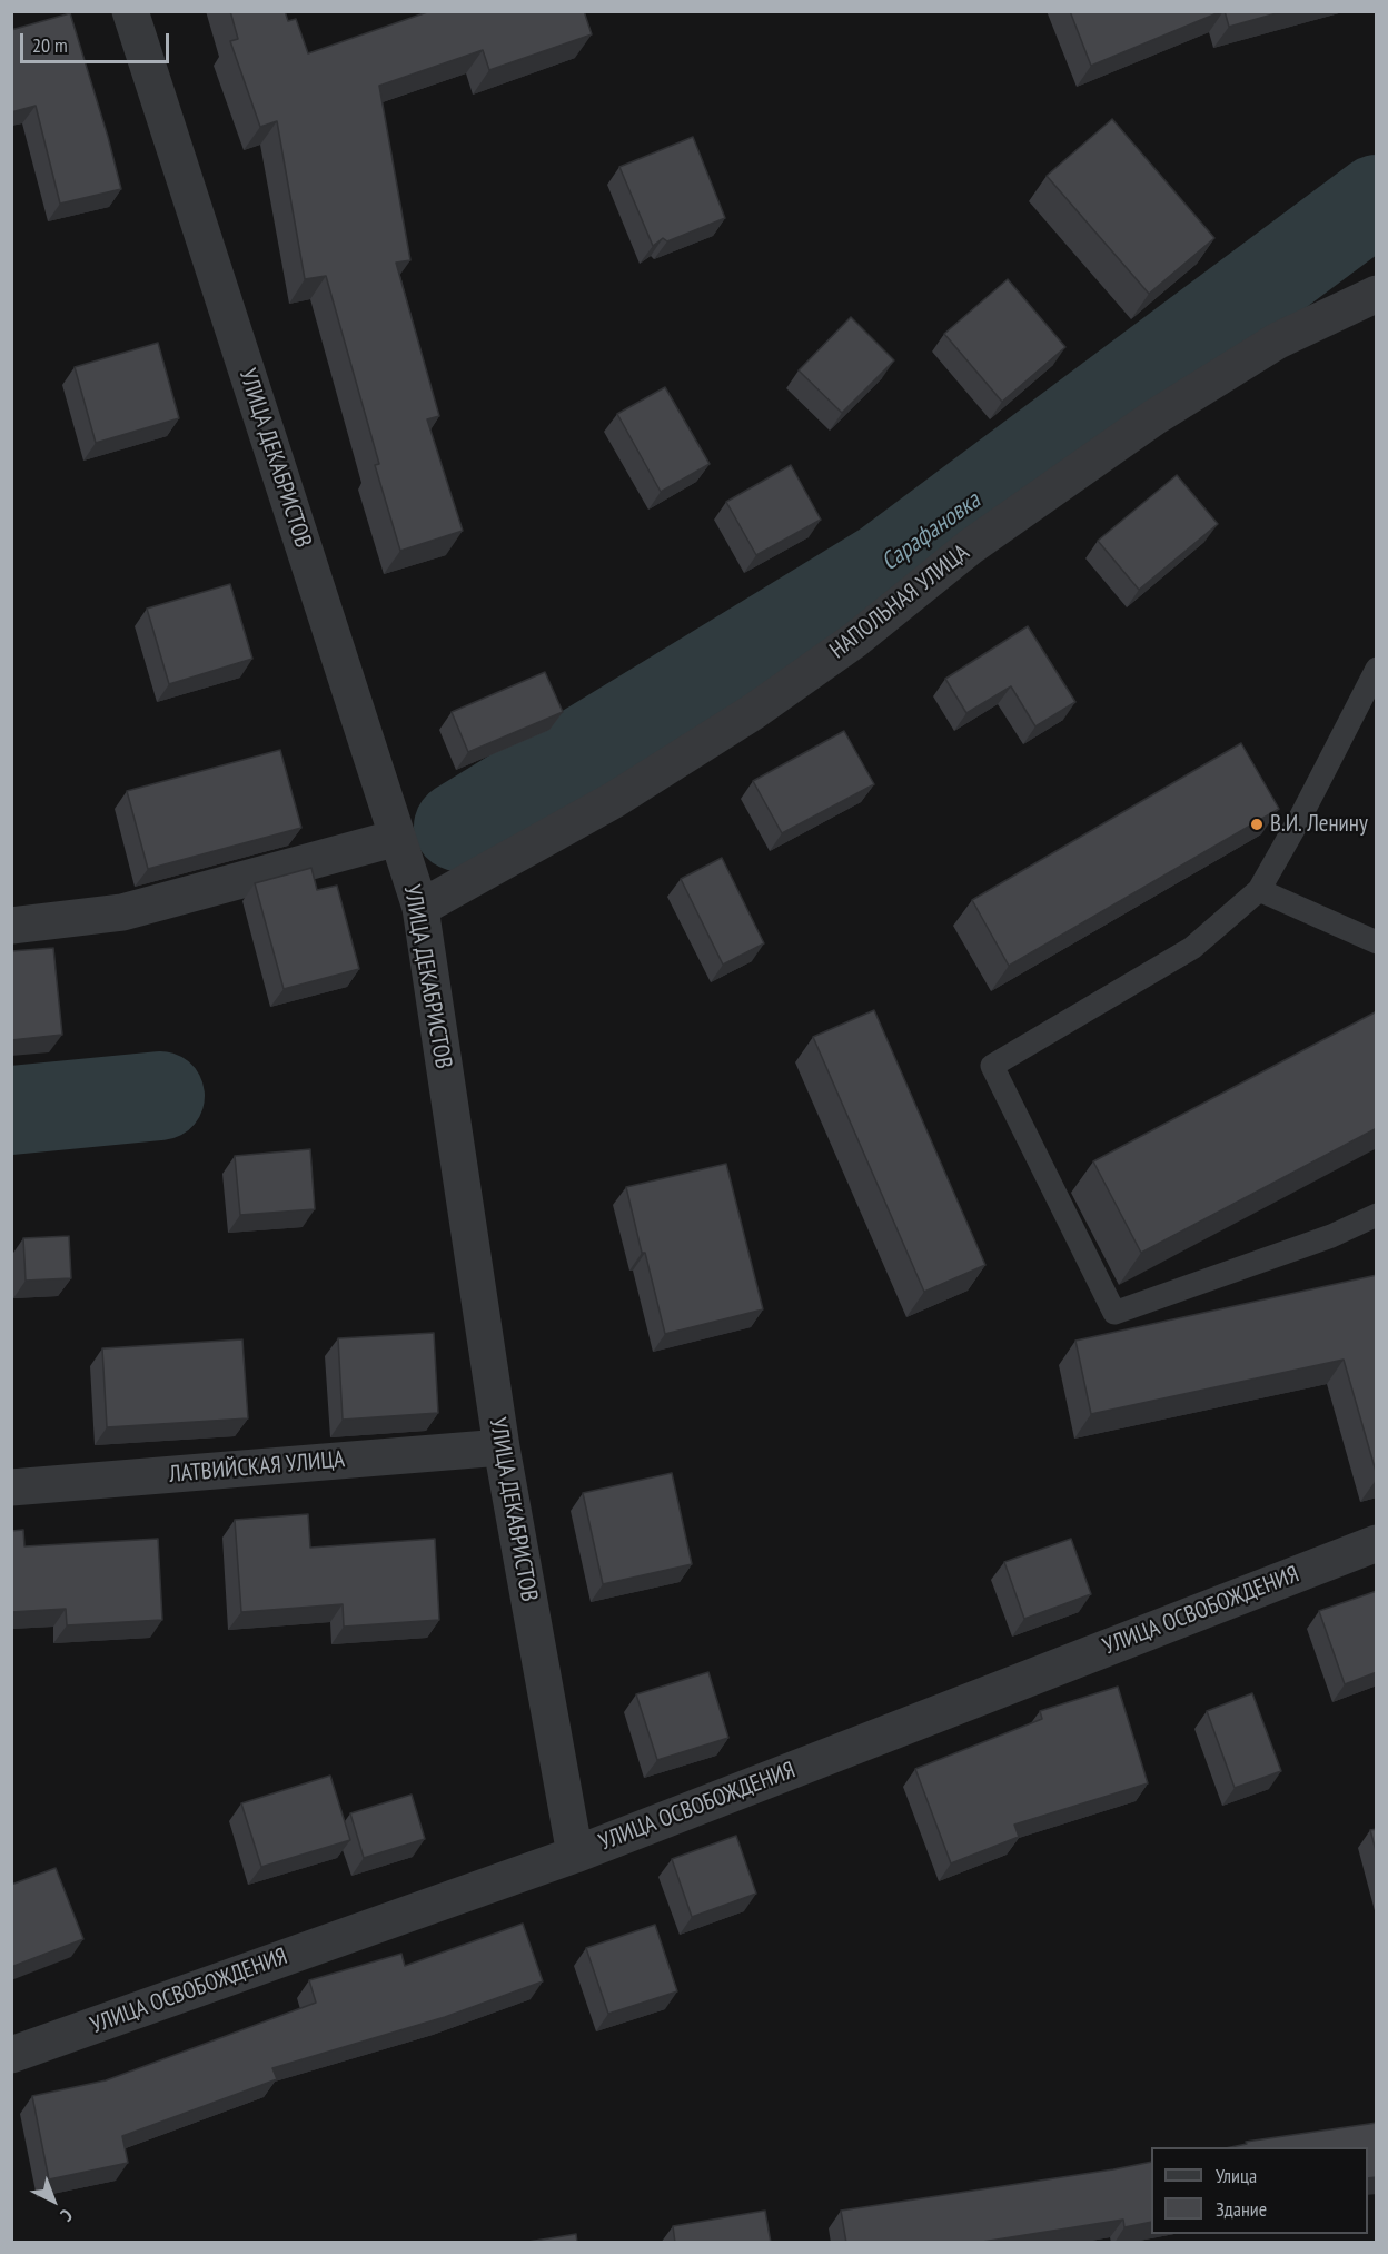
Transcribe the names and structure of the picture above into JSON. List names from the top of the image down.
{
  "streets": {
    "street": [
      "УЛИЦА ДЕКАБРИСТОВ",
      "НАПОЛЬНАЯ УЛИЦА",
      "ЛАТВИЙСКАЯ УЛИЦА",
      "УЛИЦА ОСВОБОЖДЕНИЯ"
    ]
  },
  "crossings": [
    ["УЛИЦА ДЕКАБРИСТОВ", "НАПОЛЬНАЯ УЛИЦА"],
    ["УЛИЦА ДЕКАБРИСТОВ", "ЛАТВИЙСКАЯ УЛИЦА"],
    ["УЛИЦА ДЕКАБРИСТОВ", "УЛИЦА ОСВОБОЖДЕНИЯ"]
  ],
  "water": ["Сарафановка"],
  "places": ["В.И. Ленину"],
  "legend": ["Улица", "Здание"],
  "scale_bar": "20 m",
  "north": "bottom right"
}
